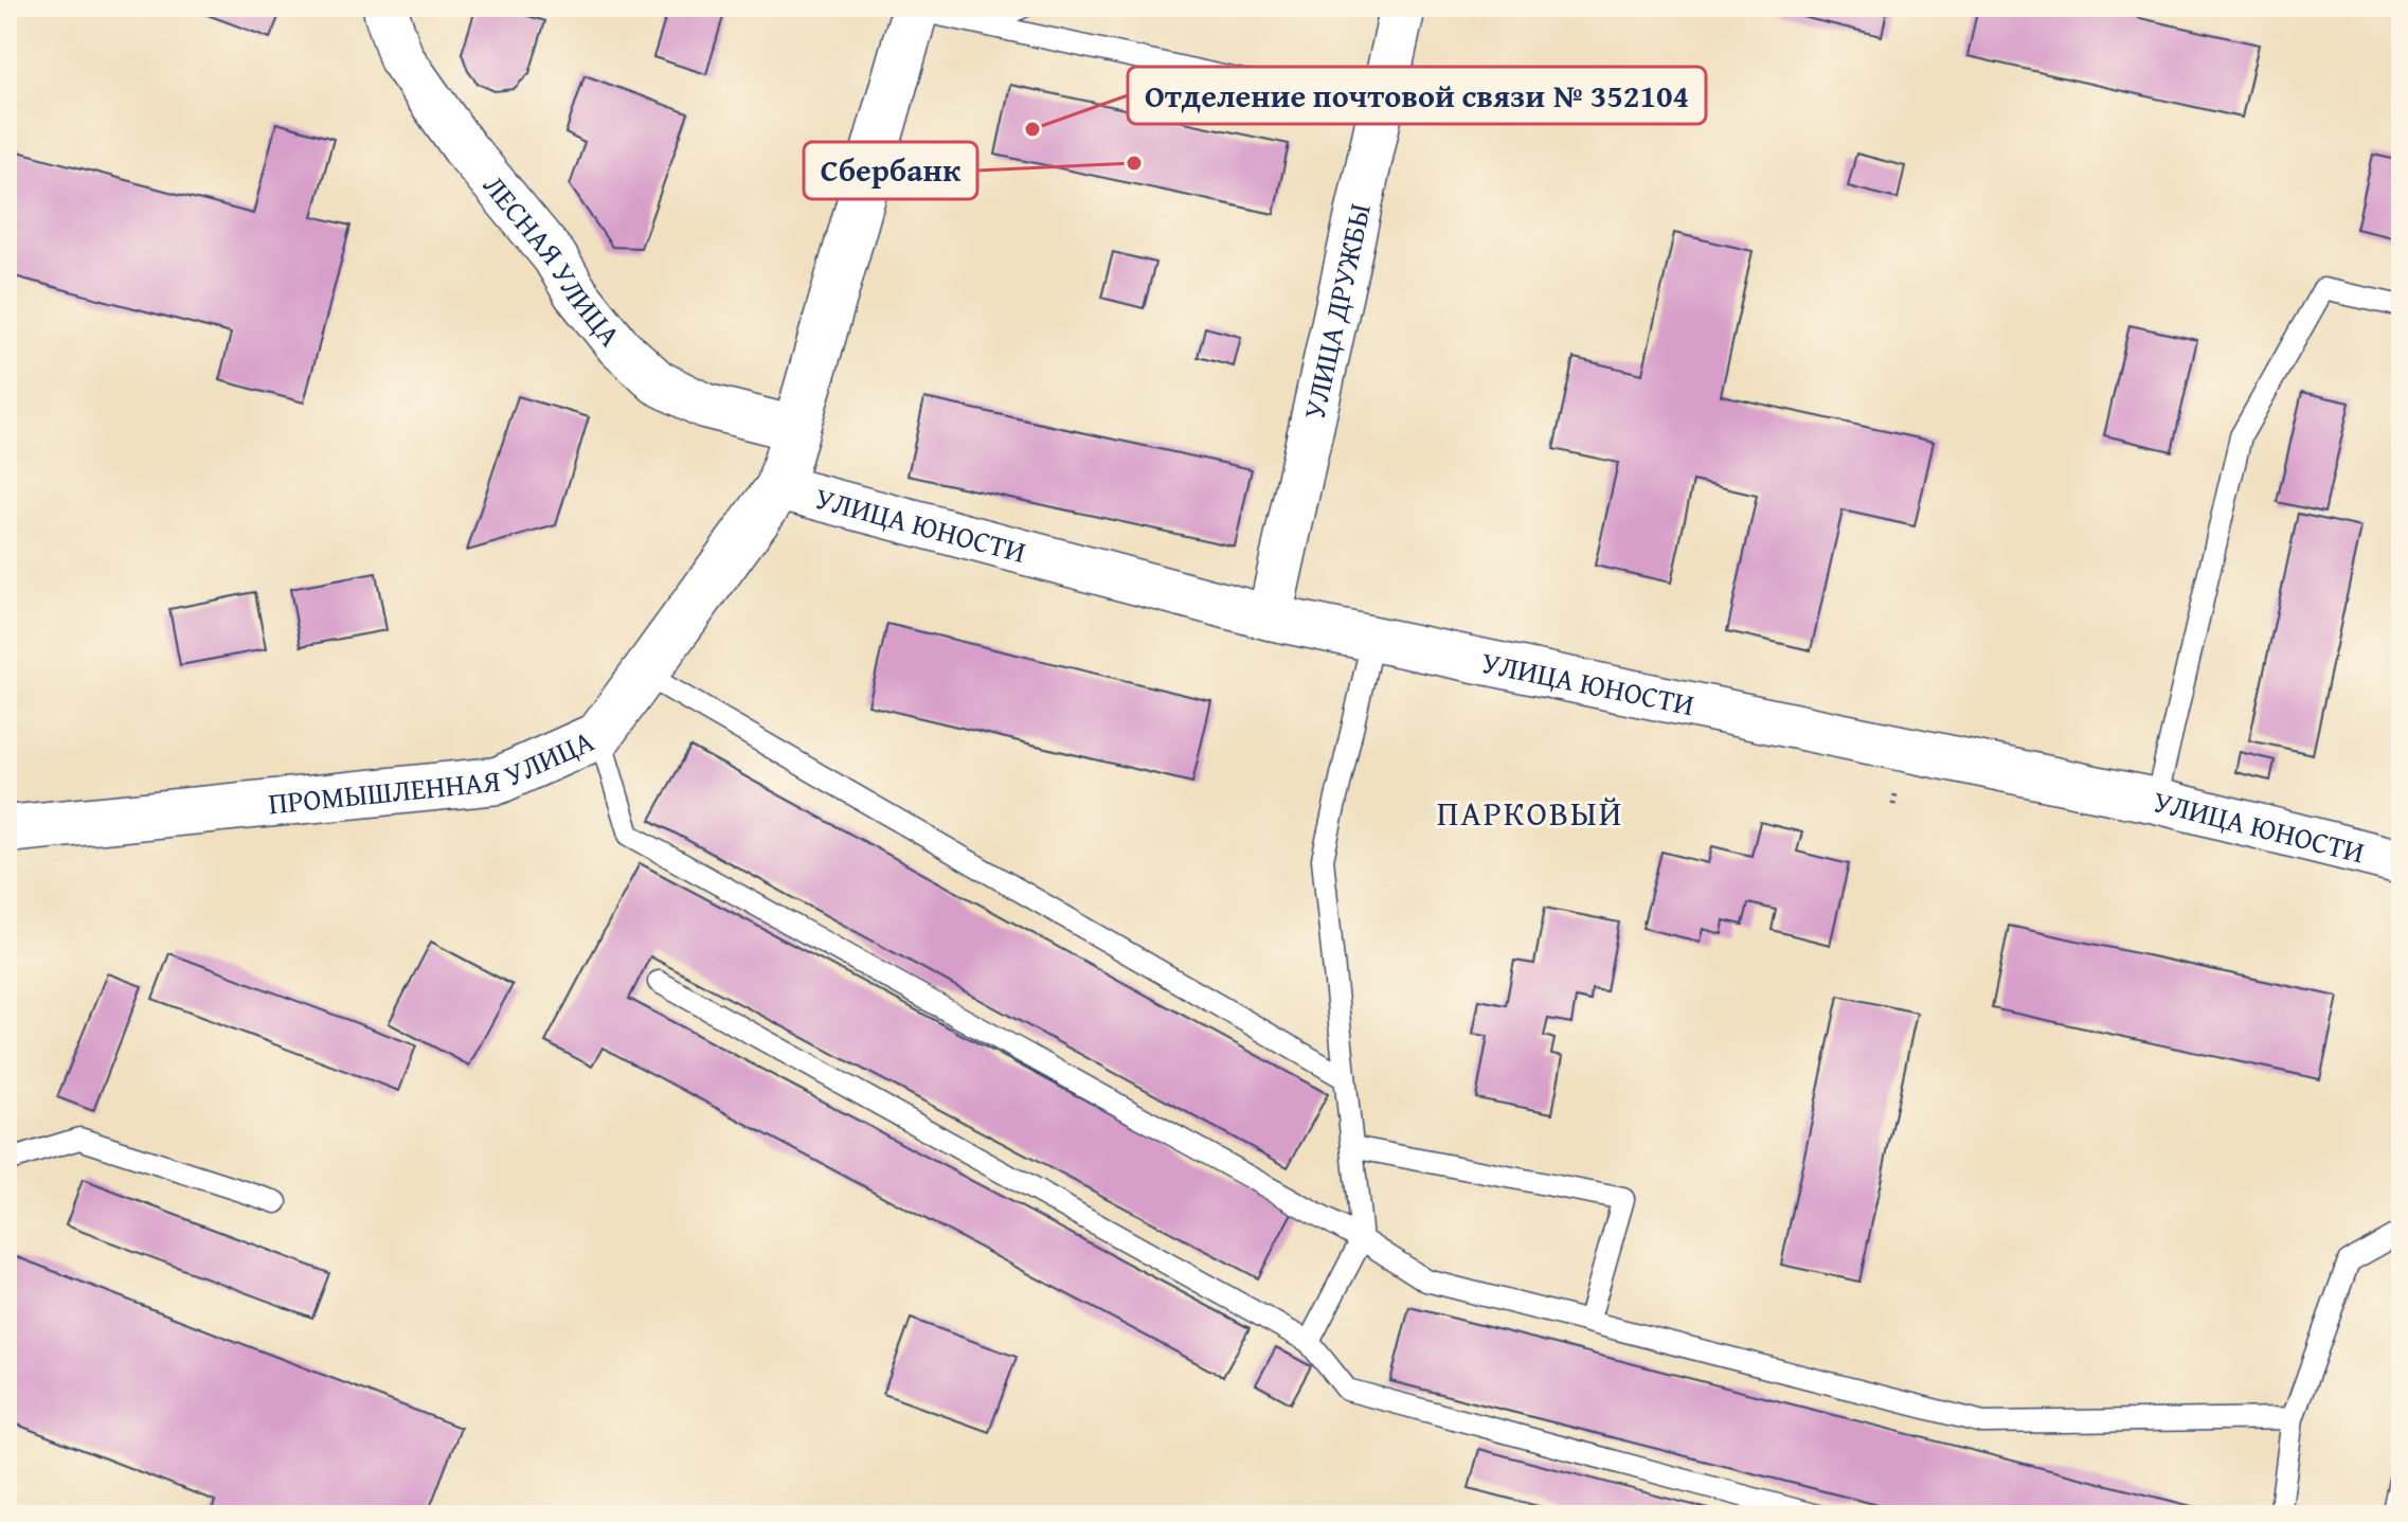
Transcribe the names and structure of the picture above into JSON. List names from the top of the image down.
{
  "streets": {
    "main road": ["ПРОМЫШЛЕННАЯ УЛИЦА"],
    "street": ["ЛЕСНАЯ УЛИЦА", "УЛИЦА ДРУЖБЫ", "УЛИЦА ЮНОСТИ"]
  },
  "crossings": [
    ["УЛИЦА ДРУЖБЫ", "УЛИЦА ЮНОСТИ"],
    ["УЛИЦА ЮНОСТИ", "ПРОМЫШЛЕННАЯ УЛИЦА"]
  ],
  "districts": ["ПАРКОВЫЙ"],
  "places": ["Отделение почтовой связи № 352104", "Сбербанк"]
}
